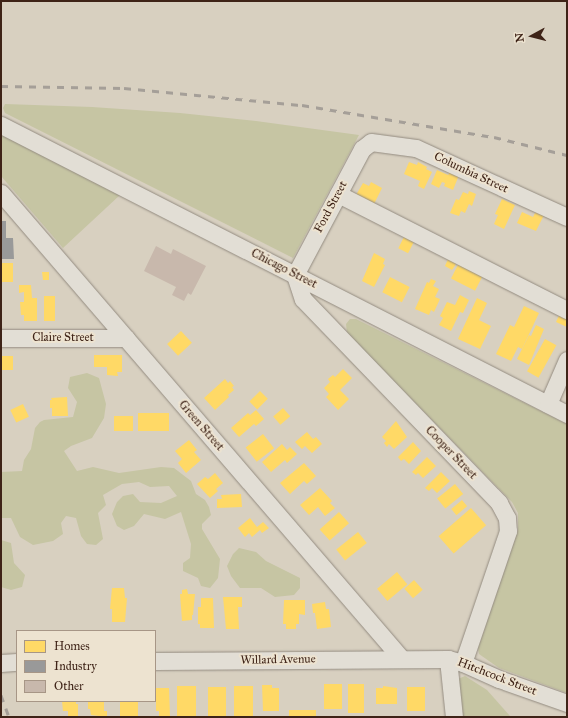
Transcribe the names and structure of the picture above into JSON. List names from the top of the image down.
{
  "streets": {
    "street": [
      "Columbia Street",
      "Ford Street",
      "Chicago Street",
      "Claire Street",
      "Green Street",
      "Cooper Street",
      "Willard Avenue",
      "Hitchcock Street"
    ]
  },
  "crossings": [
    ["Columbia Street", "Ford Street"],
    ["Ford Street", "Chicago Street"],
    ["Ford Street", "Cooper Street"],
    ["Chicago Street", "Cooper Street"],
    ["Claire Street", "Green Street"],
    ["Green Street", "Willard Avenue"],
    ["Green Street", "Hitchcock Street"],
    ["Cooper Street", "Hitchcock Street"],
    ["Willard Avenue", "Hitchcock Street"]
  ],
  "legend": ["Homes", "Industry", "Other"],
  "north": "left"
}
